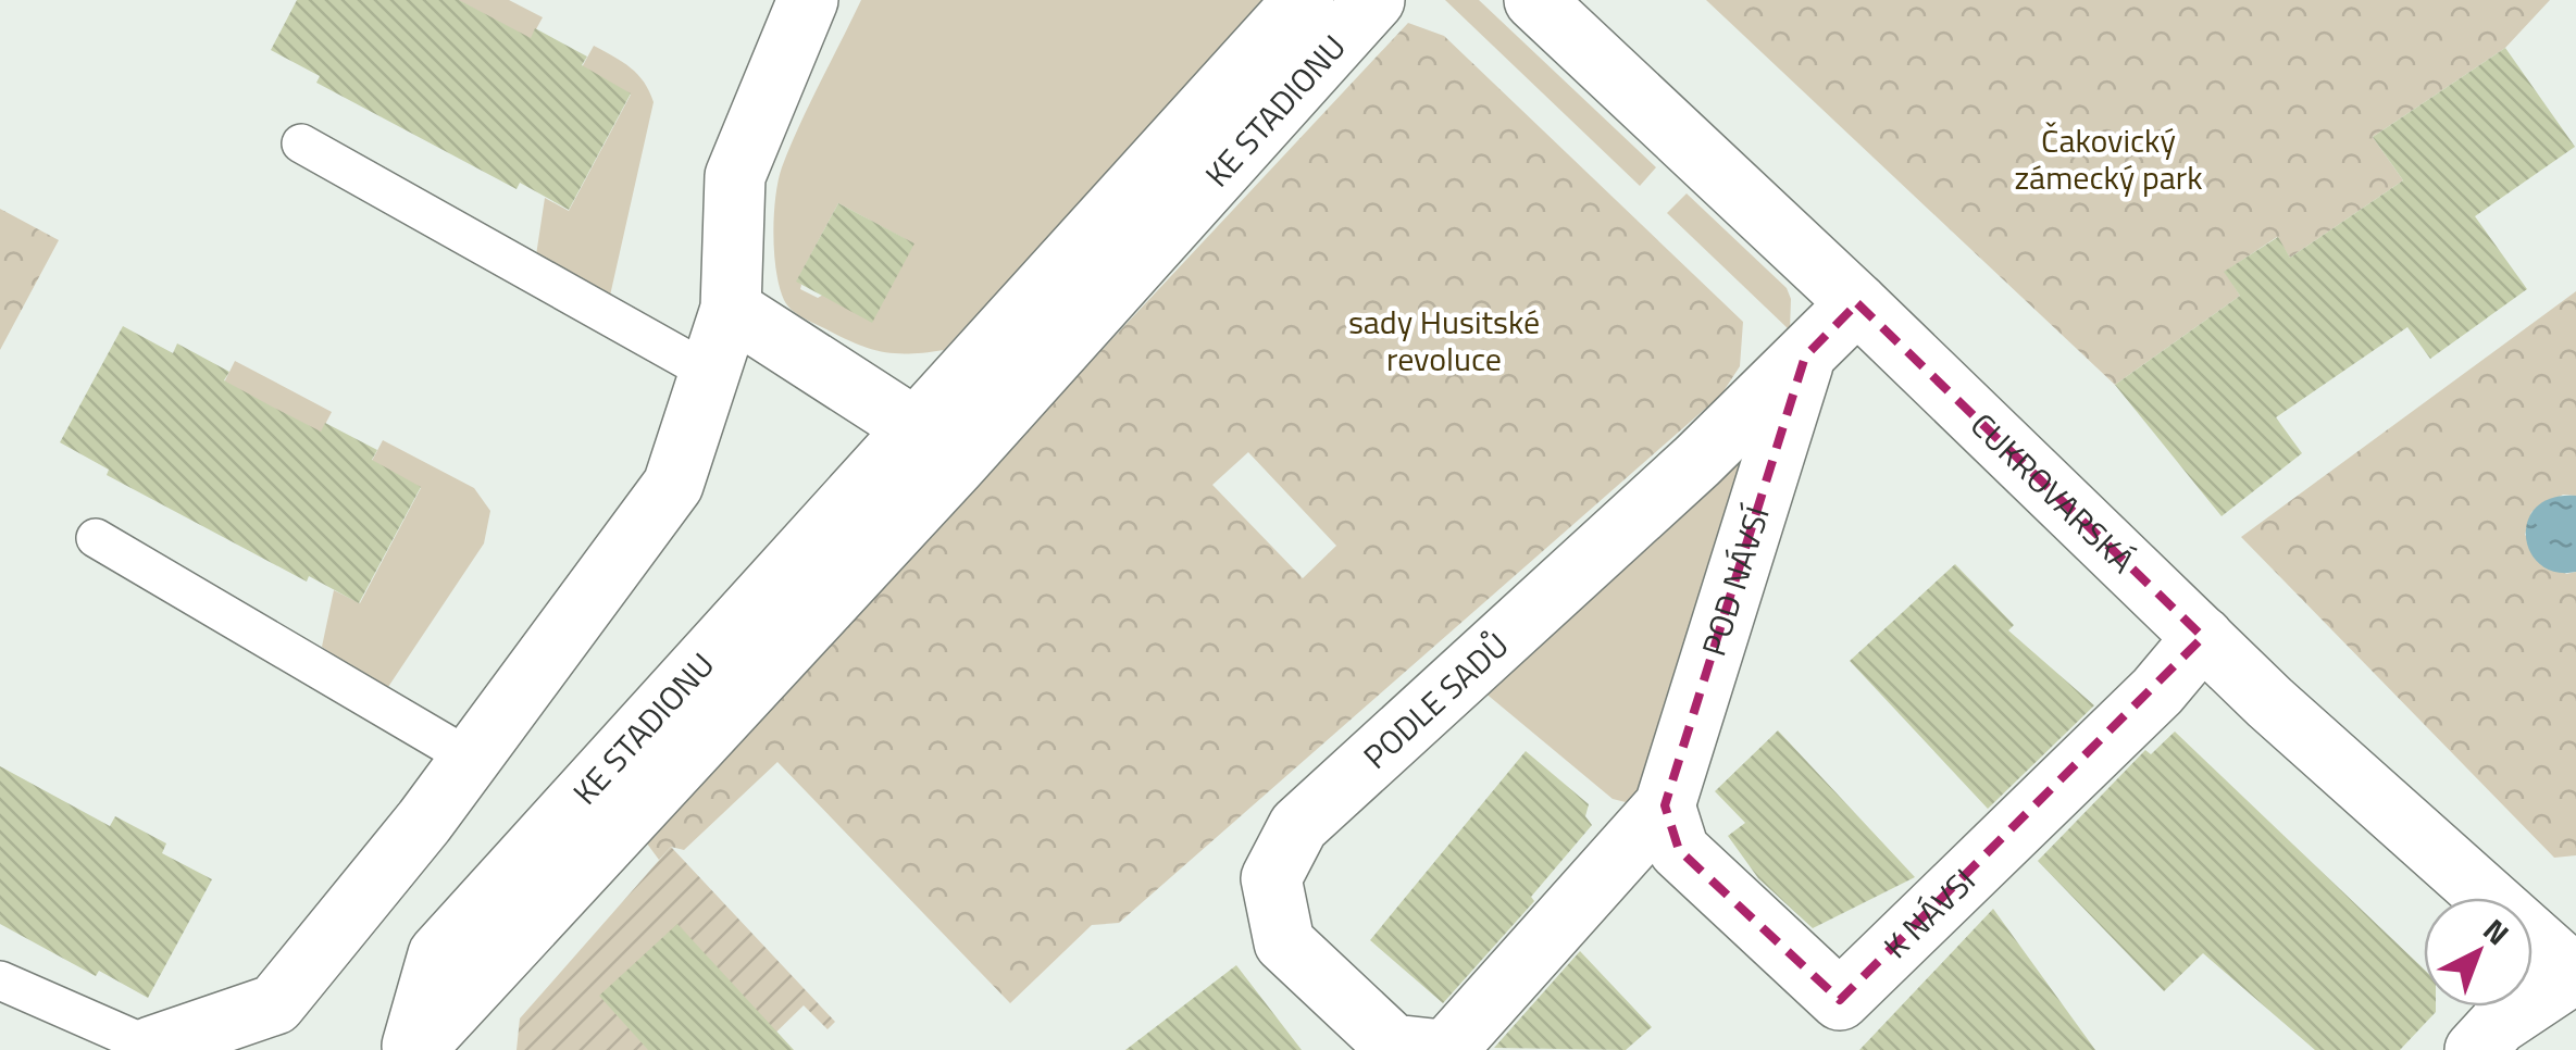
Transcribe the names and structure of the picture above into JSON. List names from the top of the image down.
{
  "streets": {
    "street": [
      "KE STADIONU",
      "CUKROVARSKÁ",
      "POD NÁVSÍ",
      "PODLE SADŮ",
      "K NÁVSI"
    ]
  },
  "crossings": [
    ["CUKROVARSKÁ", "PODLE SADŮ"],
    ["CUKROVARSKÁ", "K NÁVSI"],
    ["POD NÁVSÍ", "PODLE SADŮ"],
    ["POD NÁVSÍ", "K NÁVSI"],
    ["PODLE SADŮ", "K NÁVSI"]
  ],
  "parks": ["Čakovický zámecký park", "sady Husitské revoluce"],
  "north": "top right"
}
